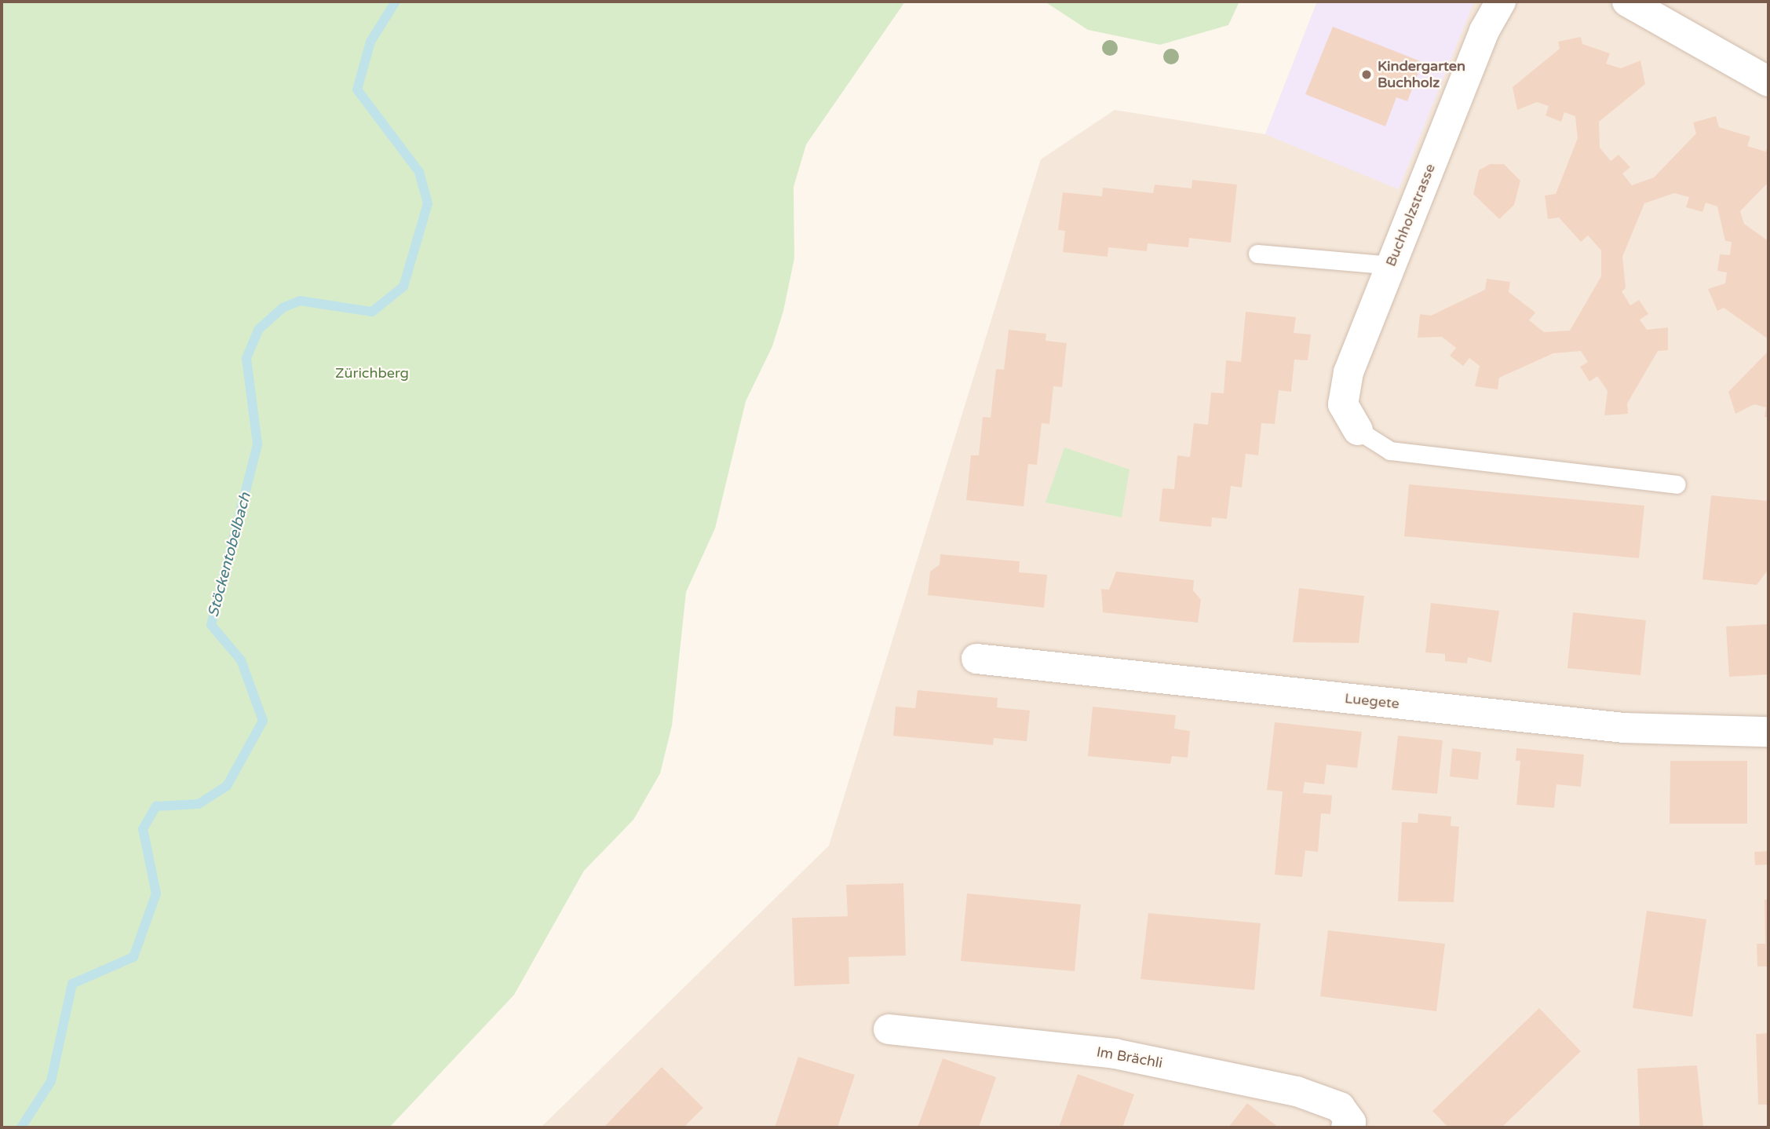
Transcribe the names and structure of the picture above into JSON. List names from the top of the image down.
{
  "streets": {
    "street": ["Buchholzstrasse", "Luegete", "Im Brächli"]
  },
  "water": ["Stöckentobelbach"],
  "parks": ["Zürichberg"],
  "places": ["Kindergarten Buchholz"]
}
